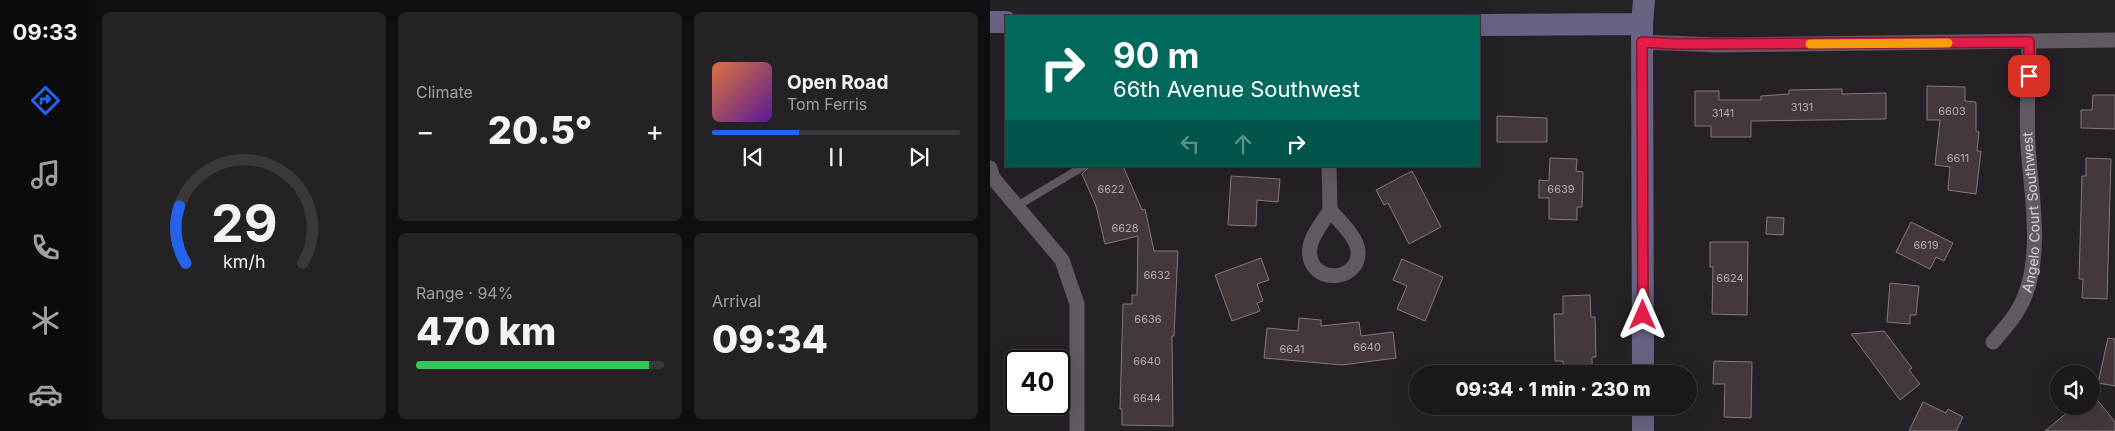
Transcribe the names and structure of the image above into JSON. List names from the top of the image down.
{
  "streets": {
    "street": ["Angelo Court Southwest"]
  },
  "house_numbers": [
    "3131",
    "6603",
    "3141",
    "6611",
    "6622",
    "6639",
    "6628",
    "6619",
    "6632",
    "6624",
    "6636",
    "6640",
    "6641",
    "6640",
    "6644"
  ],
  "page": {
    "tabs": "09:33",
    "tile": [
      "Climate",
      ["Range · 94%", "470 km"],
      ["Arrival", "09:34"]
    ],
    "turn": ["90 m", "66th Avenue Southwest"],
    "song": ["Open Road", "Tom Ferris"],
    "heat": ["−", "20.5°", "+"],
    "limit": "40",
    "trip": "09:34 · 1 min · 230 m",
    "gauge": ["29", "km/h"]
  }
}
